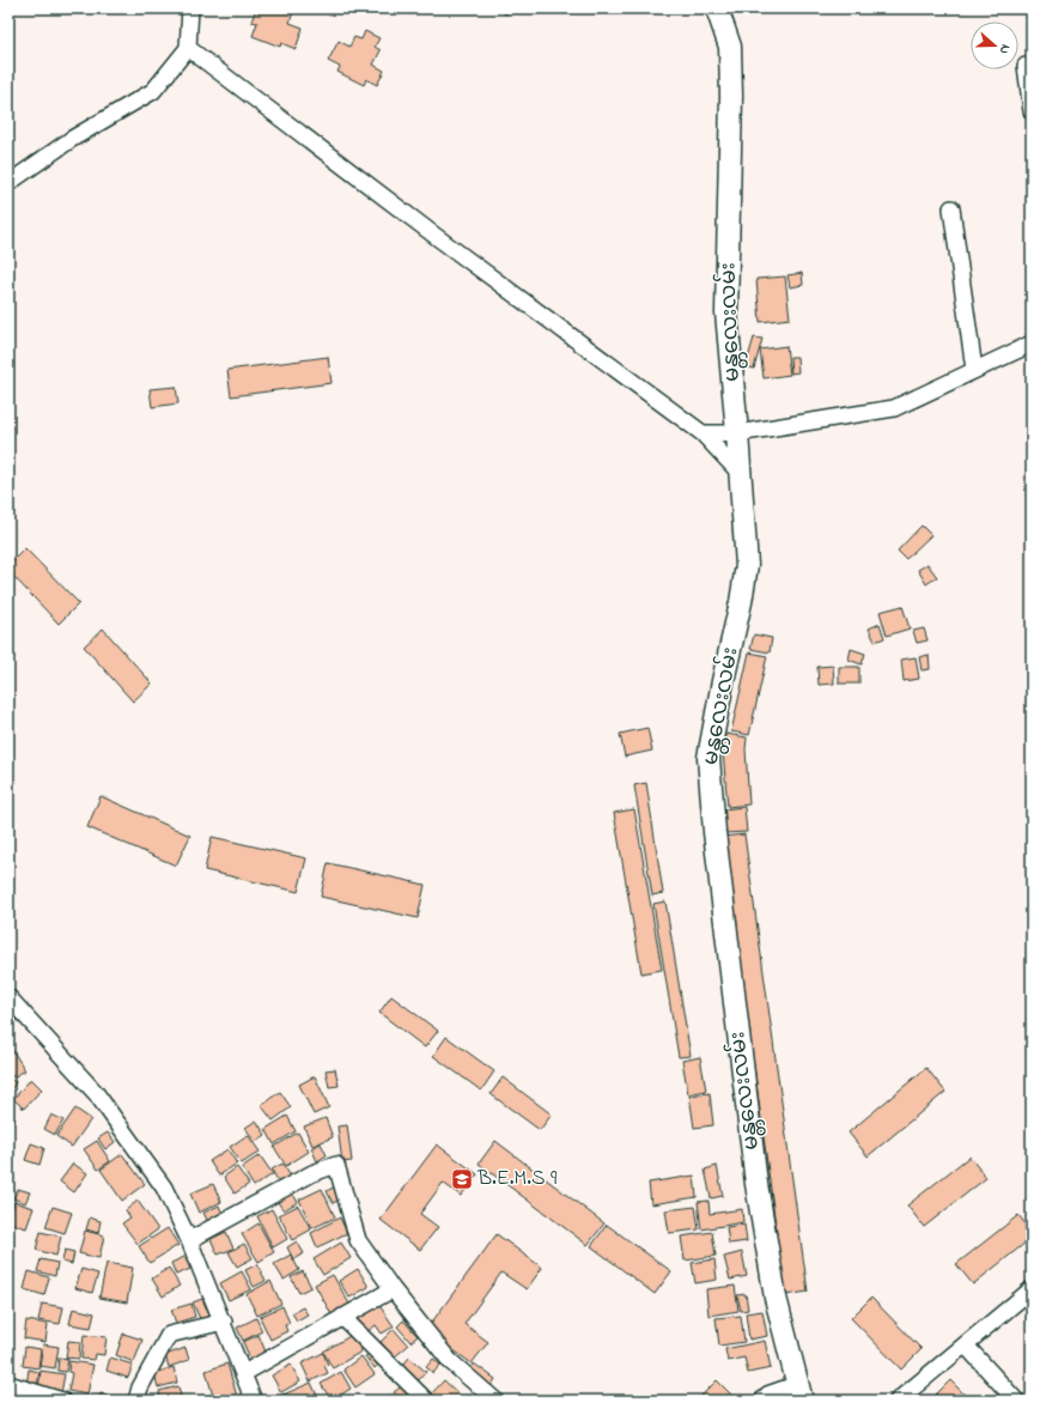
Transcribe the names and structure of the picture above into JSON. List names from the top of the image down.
{
  "streets": {
    "main road": ["မန္တလေးလမ်း"]
  },
  "places": {
    "school or university": ["B.E.M.S 9"]
  },
  "north": "right"
}
